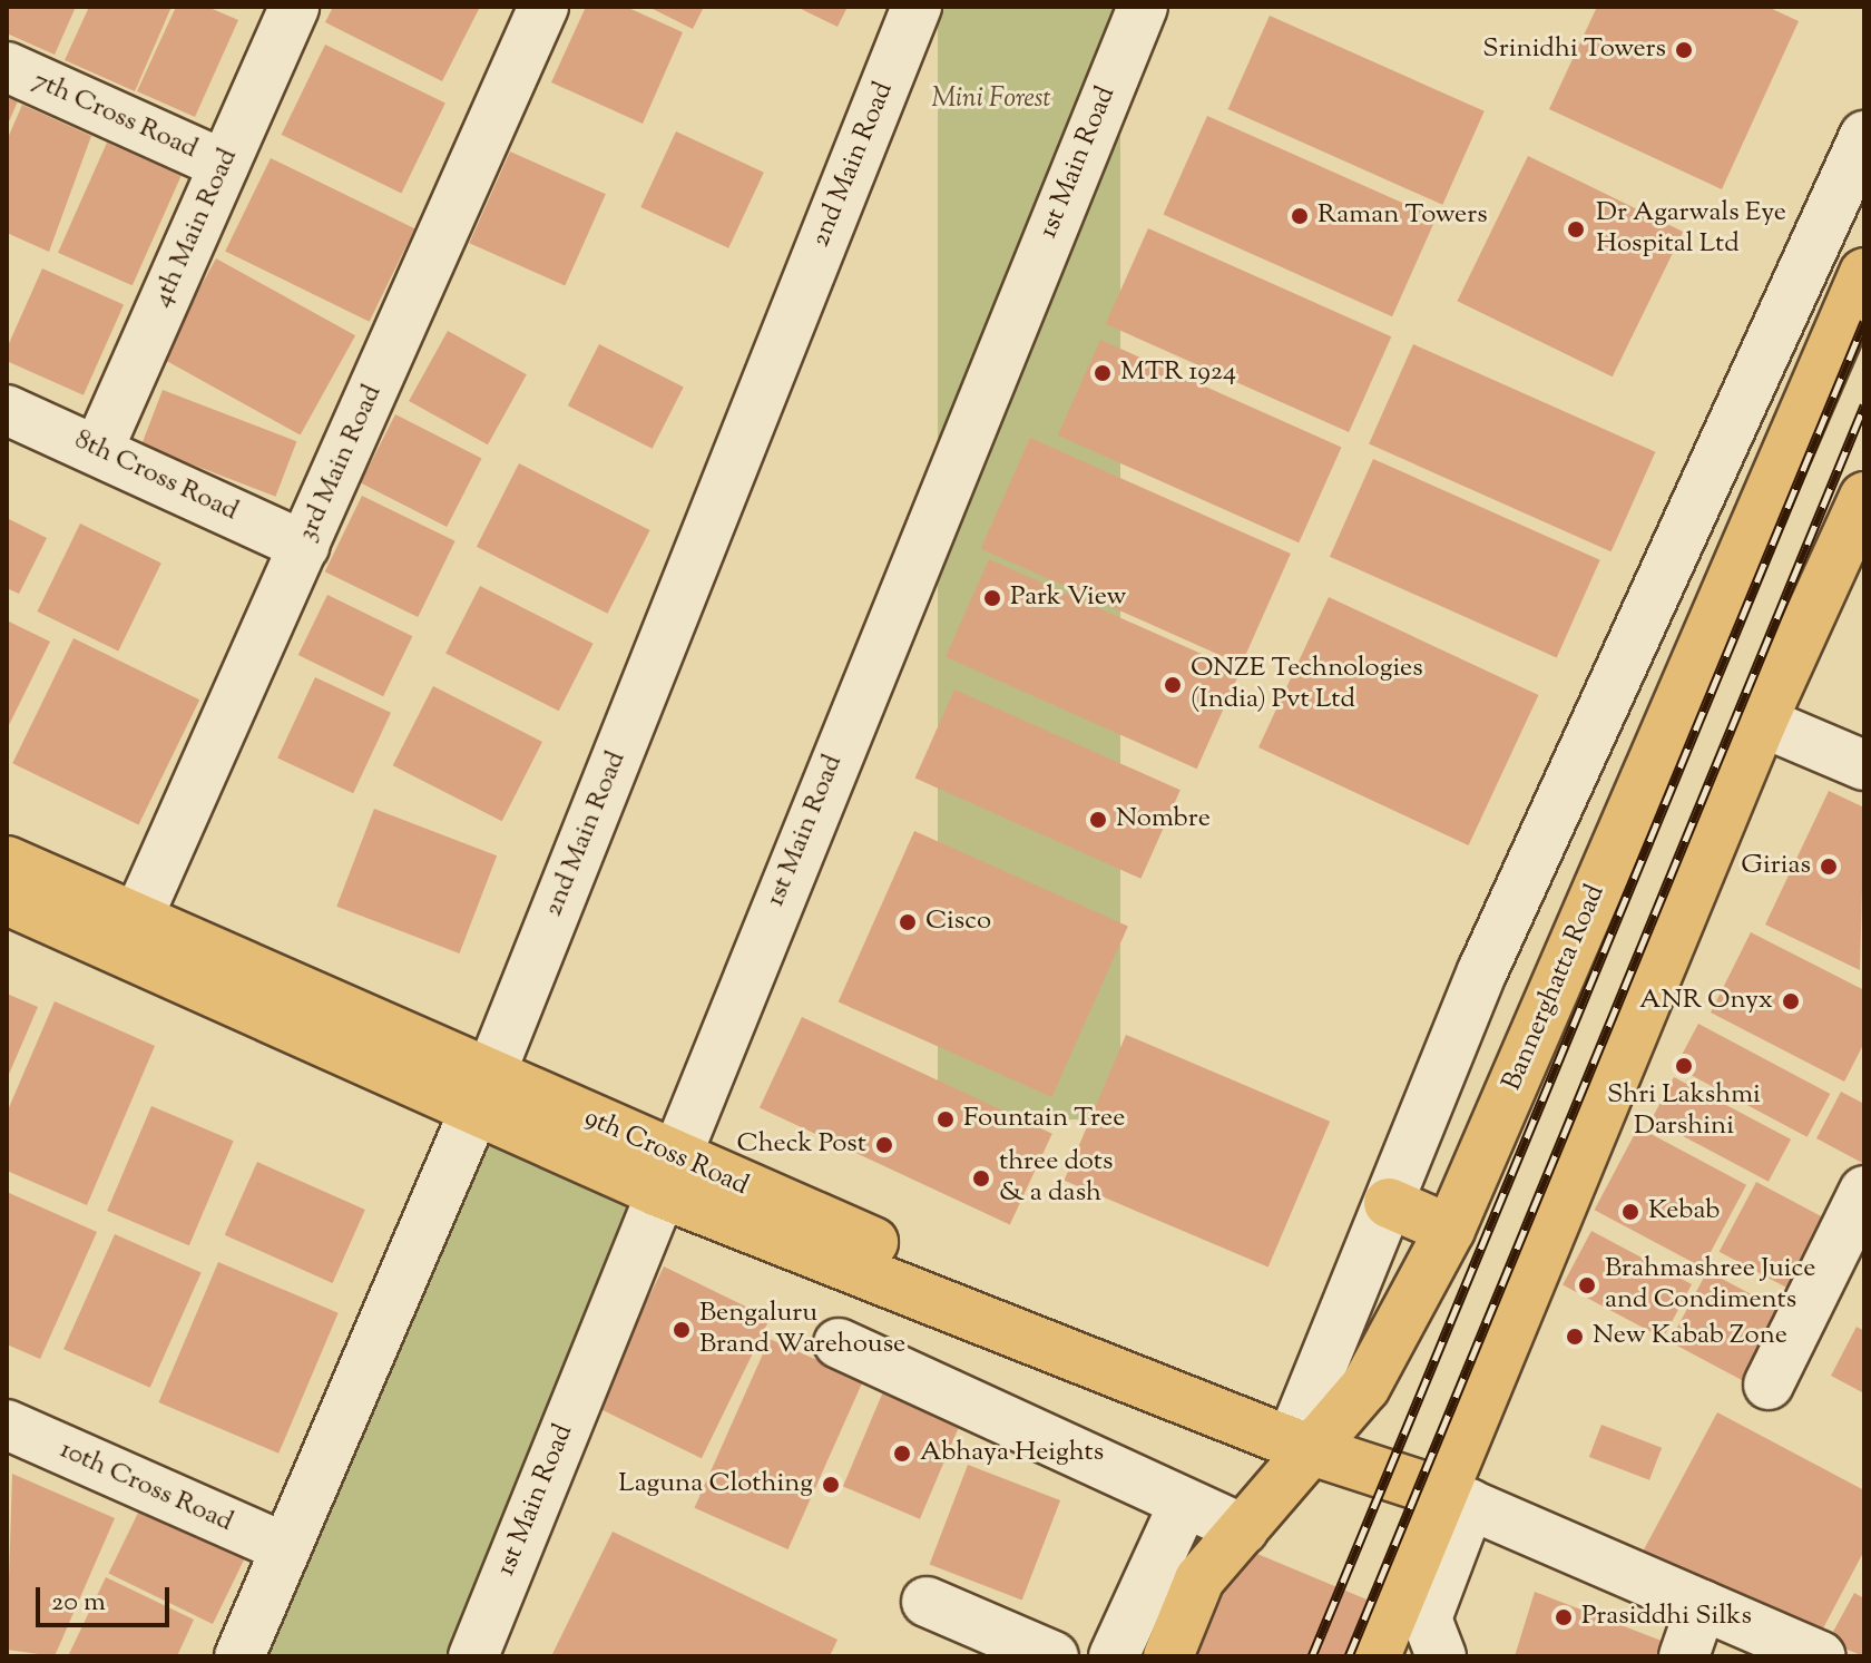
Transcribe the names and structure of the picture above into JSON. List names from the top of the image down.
{
  "streets": {
    "main road": ["Bannerghatta Road", "9th Cross Road"],
    "street": [
      "7th Cross Road",
      "1st Main Road",
      "2nd Main Road",
      "4th Main Road",
      "3rd Main Road",
      "8th Cross Road",
      "10th Cross Road"
    ]
  },
  "crossings": [
    ["7th Cross Road", "4th Main Road"],
    ["1st Main Road", "9th Cross Road"],
    ["2nd Main Road", "9th Cross Road"],
    ["2nd Main Road", "10th Cross Road"],
    ["4th Main Road", "8th Cross Road"],
    ["3rd Main Road", "8th Cross Road"],
    ["3rd Main Road", "9th Cross Road"],
    ["Bannerghatta Road", "9th Cross Road"]
  ],
  "parks": ["Mini Forest"],
  "places": [
    "Srinidhi Towers",
    "Raman Towers",
    "Dr Agarwals Eye Hospital Ltd",
    "MTR 1924",
    "Park View",
    "ONZE Technologies (India) Pvt Ltd",
    "Nombre",
    "Girias",
    "Cisco",
    "ANR Onyx",
    "Shri Lakshmi Darshini",
    "Fountain Tree",
    "Check Post",
    "three dots & a dash",
    "Kebab",
    "Brahmashree Juice and Condiments",
    "Bengaluru Brand Warehouse",
    "New Kabab Zone",
    "Abhaya Heights",
    "Laguna Clothing",
    "Prasiddhi Silks"
  ],
  "scale_bar": "20 m"
}
